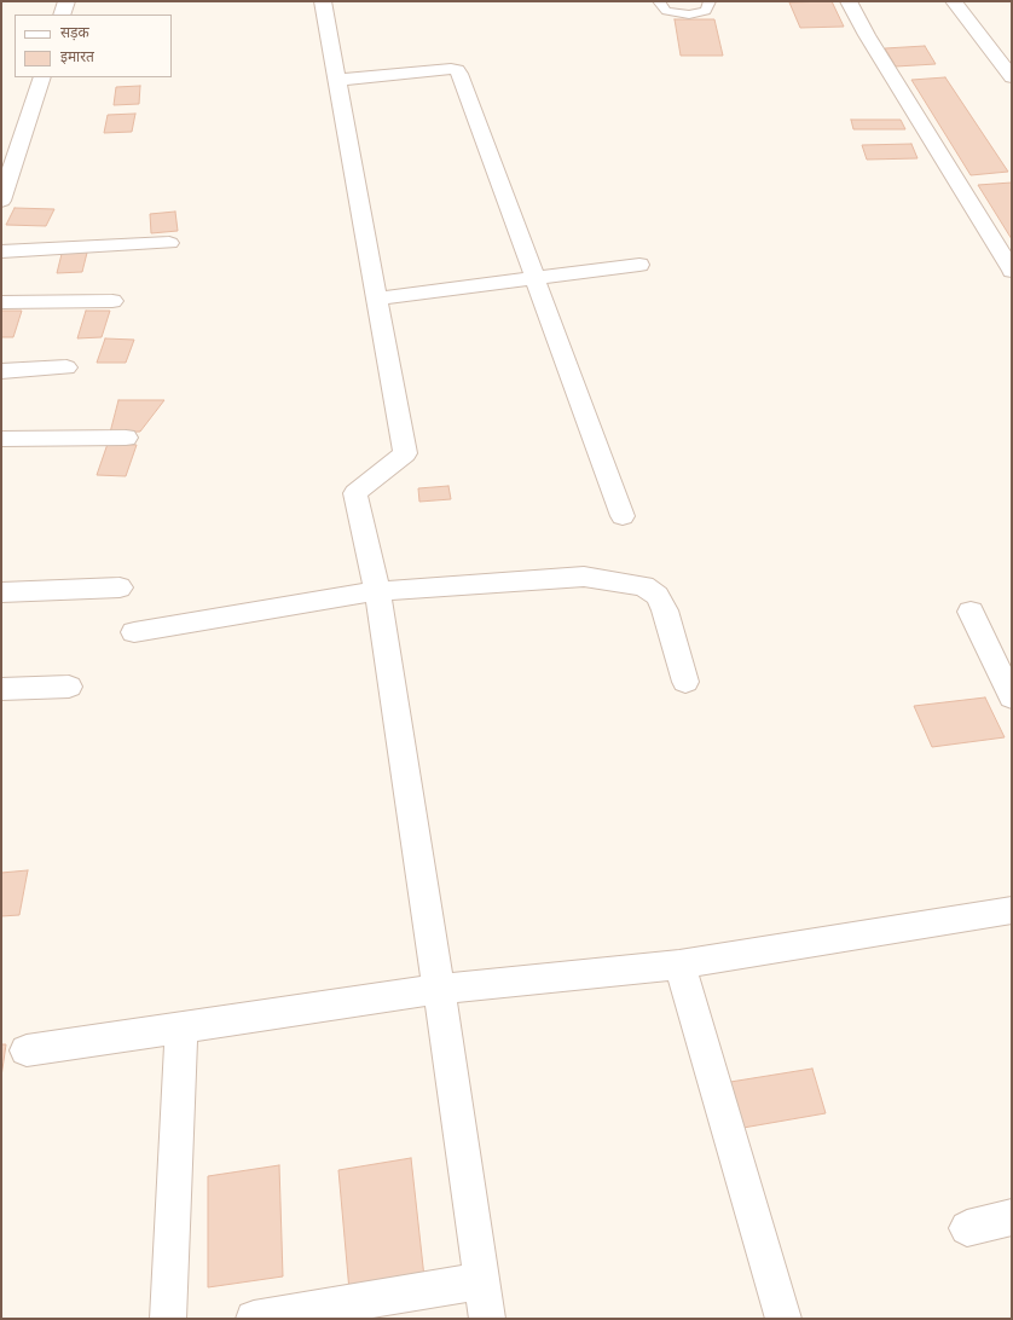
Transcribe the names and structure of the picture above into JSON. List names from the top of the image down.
{
  "legend": ["सड़क", "इमारत"]
}
